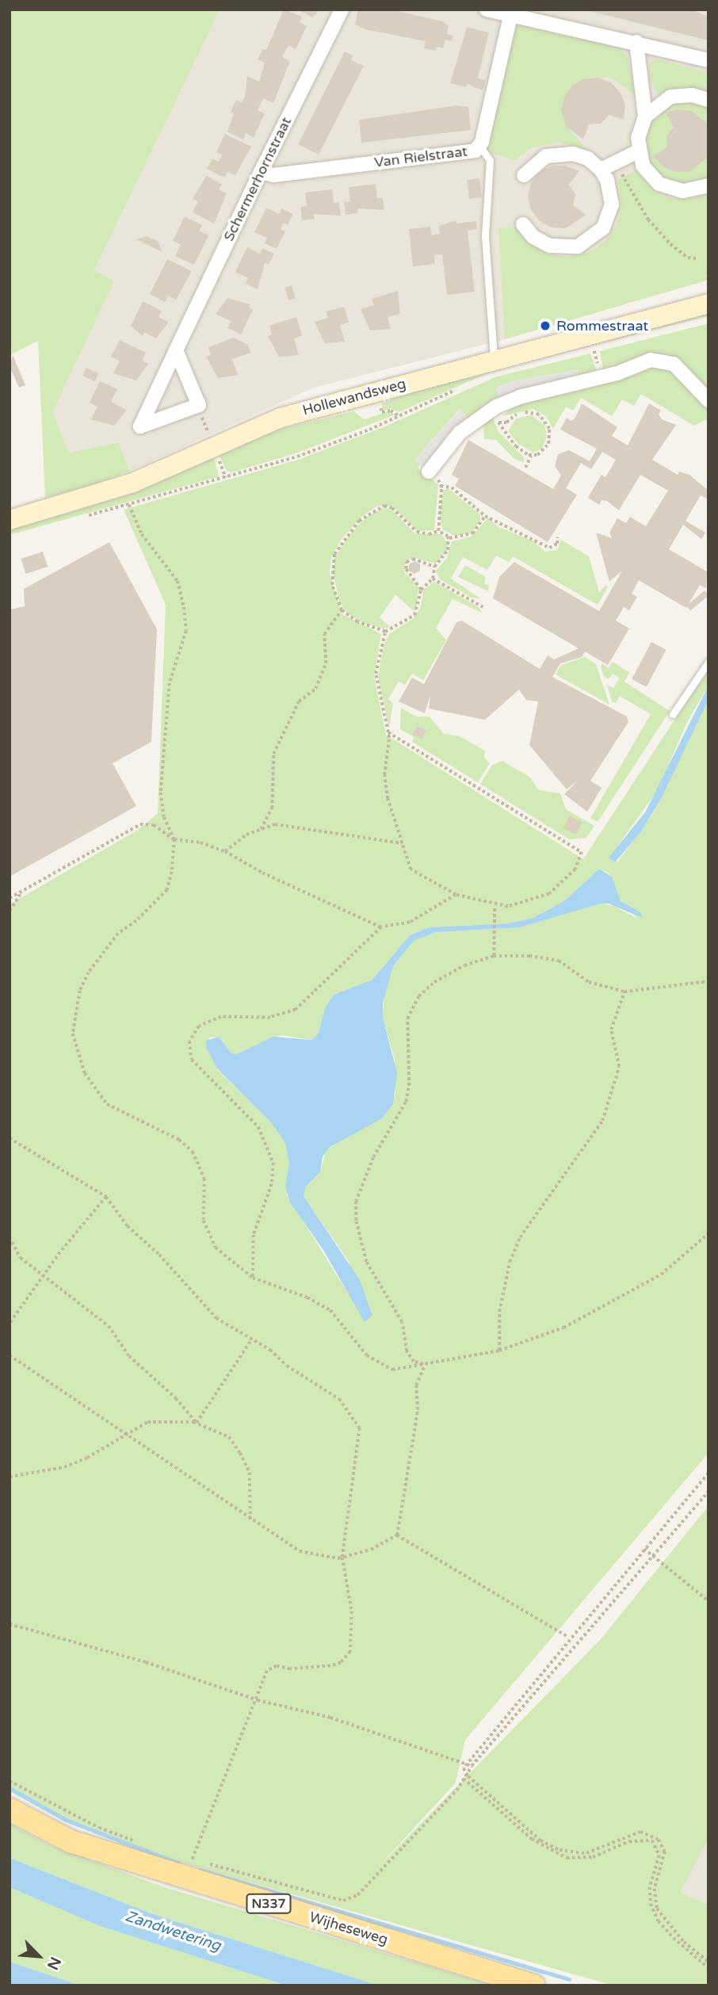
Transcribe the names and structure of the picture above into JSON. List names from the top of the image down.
{
  "streets": {
    "main road": ["Hollewandsweg", "N337", "Wijheseweg"],
    "street": ["Van Rielstraat", "Schermerhornstraat"]
  },
  "crossings": [
    ["Van Rielstraat", "Schermerhornstraat"]
  ],
  "water": ["Zandwetering"],
  "places": ["Rommestraat"],
  "north": "bottom right"
}
